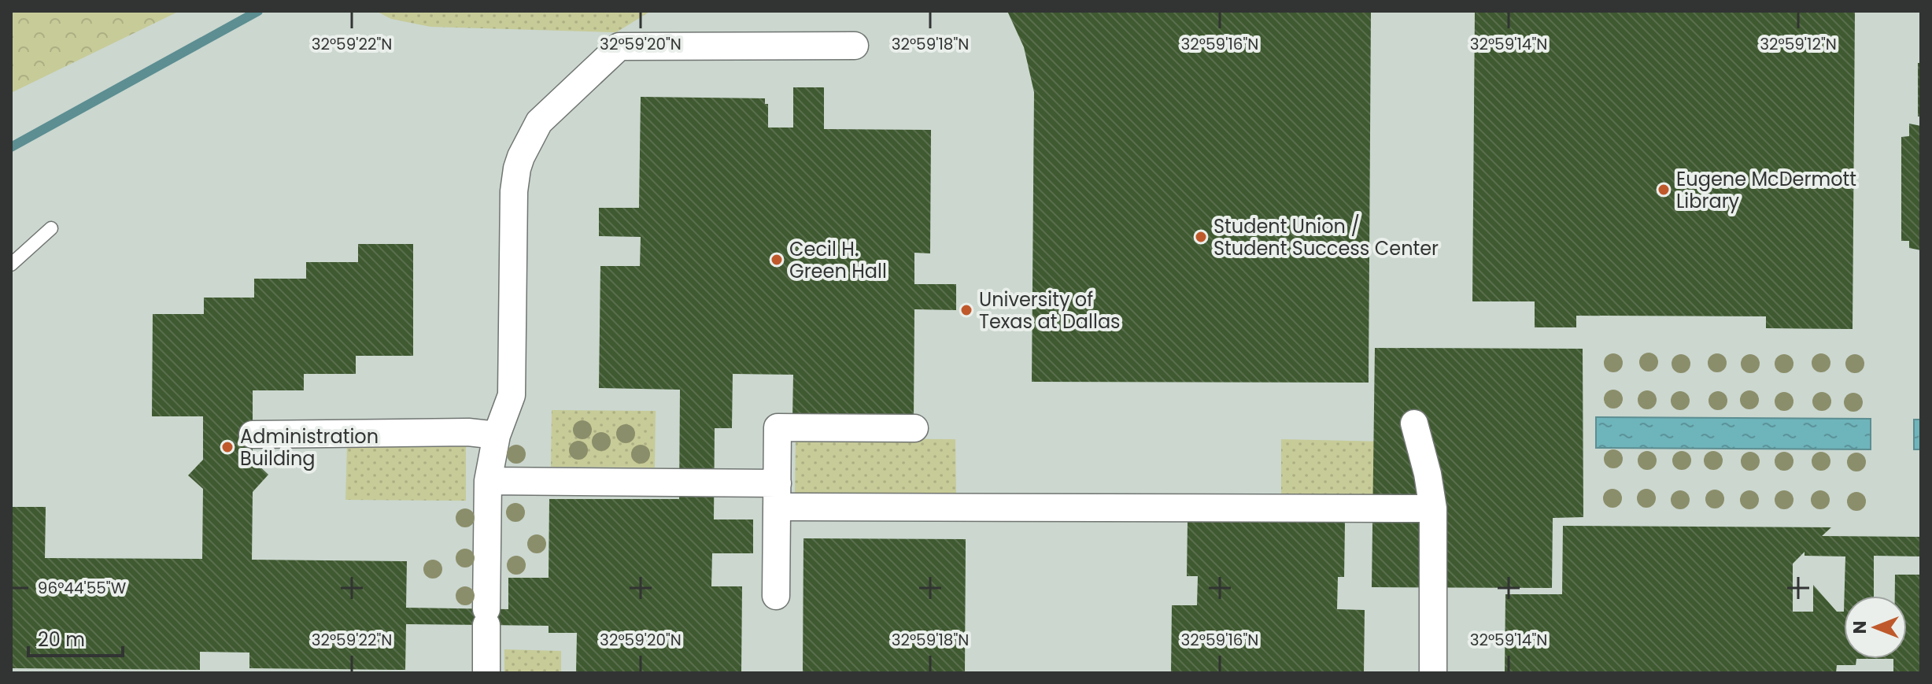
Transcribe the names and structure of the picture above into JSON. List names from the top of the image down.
{
  "places": [
    "Eugene McDermott Library",
    "Student Union / Student Success Center",
    "Cecil H. Green Hall",
    "University of Texas at Dallas",
    "Administration Building"
  ],
  "scale_bar": "20 m",
  "north": "left",
  "coordinates": [
    "32°59'22\"N",
    "32°59'20\"N",
    "32°59'18\"N",
    "32°59'16\"N",
    "32°59'14\"N",
    "32°59'12\"N",
    "96°44'55\"W"
  ]
}
